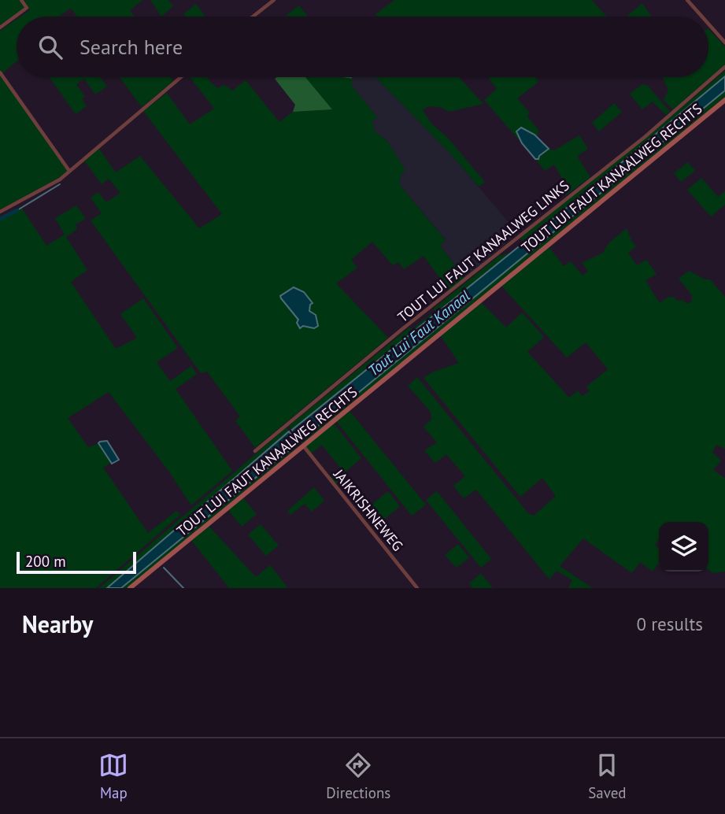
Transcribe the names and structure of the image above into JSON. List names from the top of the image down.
{
  "streets": {
    "street": ["TOUT LUI FAUT KANAALWEG RECHTS", "TOUT LUI FAUT KANAALWEG LINKS", "JAIKRISHNEWEG"]
  },
  "crossings": [
    ["TOUT LUI FAUT KANAALWEG RECHTS", "JAIKRISHNEWEG"]
  ],
  "water": ["Tout Lui Faut Kanaal"],
  "scale_bar": "200 m",
  "page": {
    "search": "Search here",
    "scale": "200 m",
    "heading": ["Nearby", "0 results"],
    "nav": ["Map", "Directions", "Saved"]
  }
}
